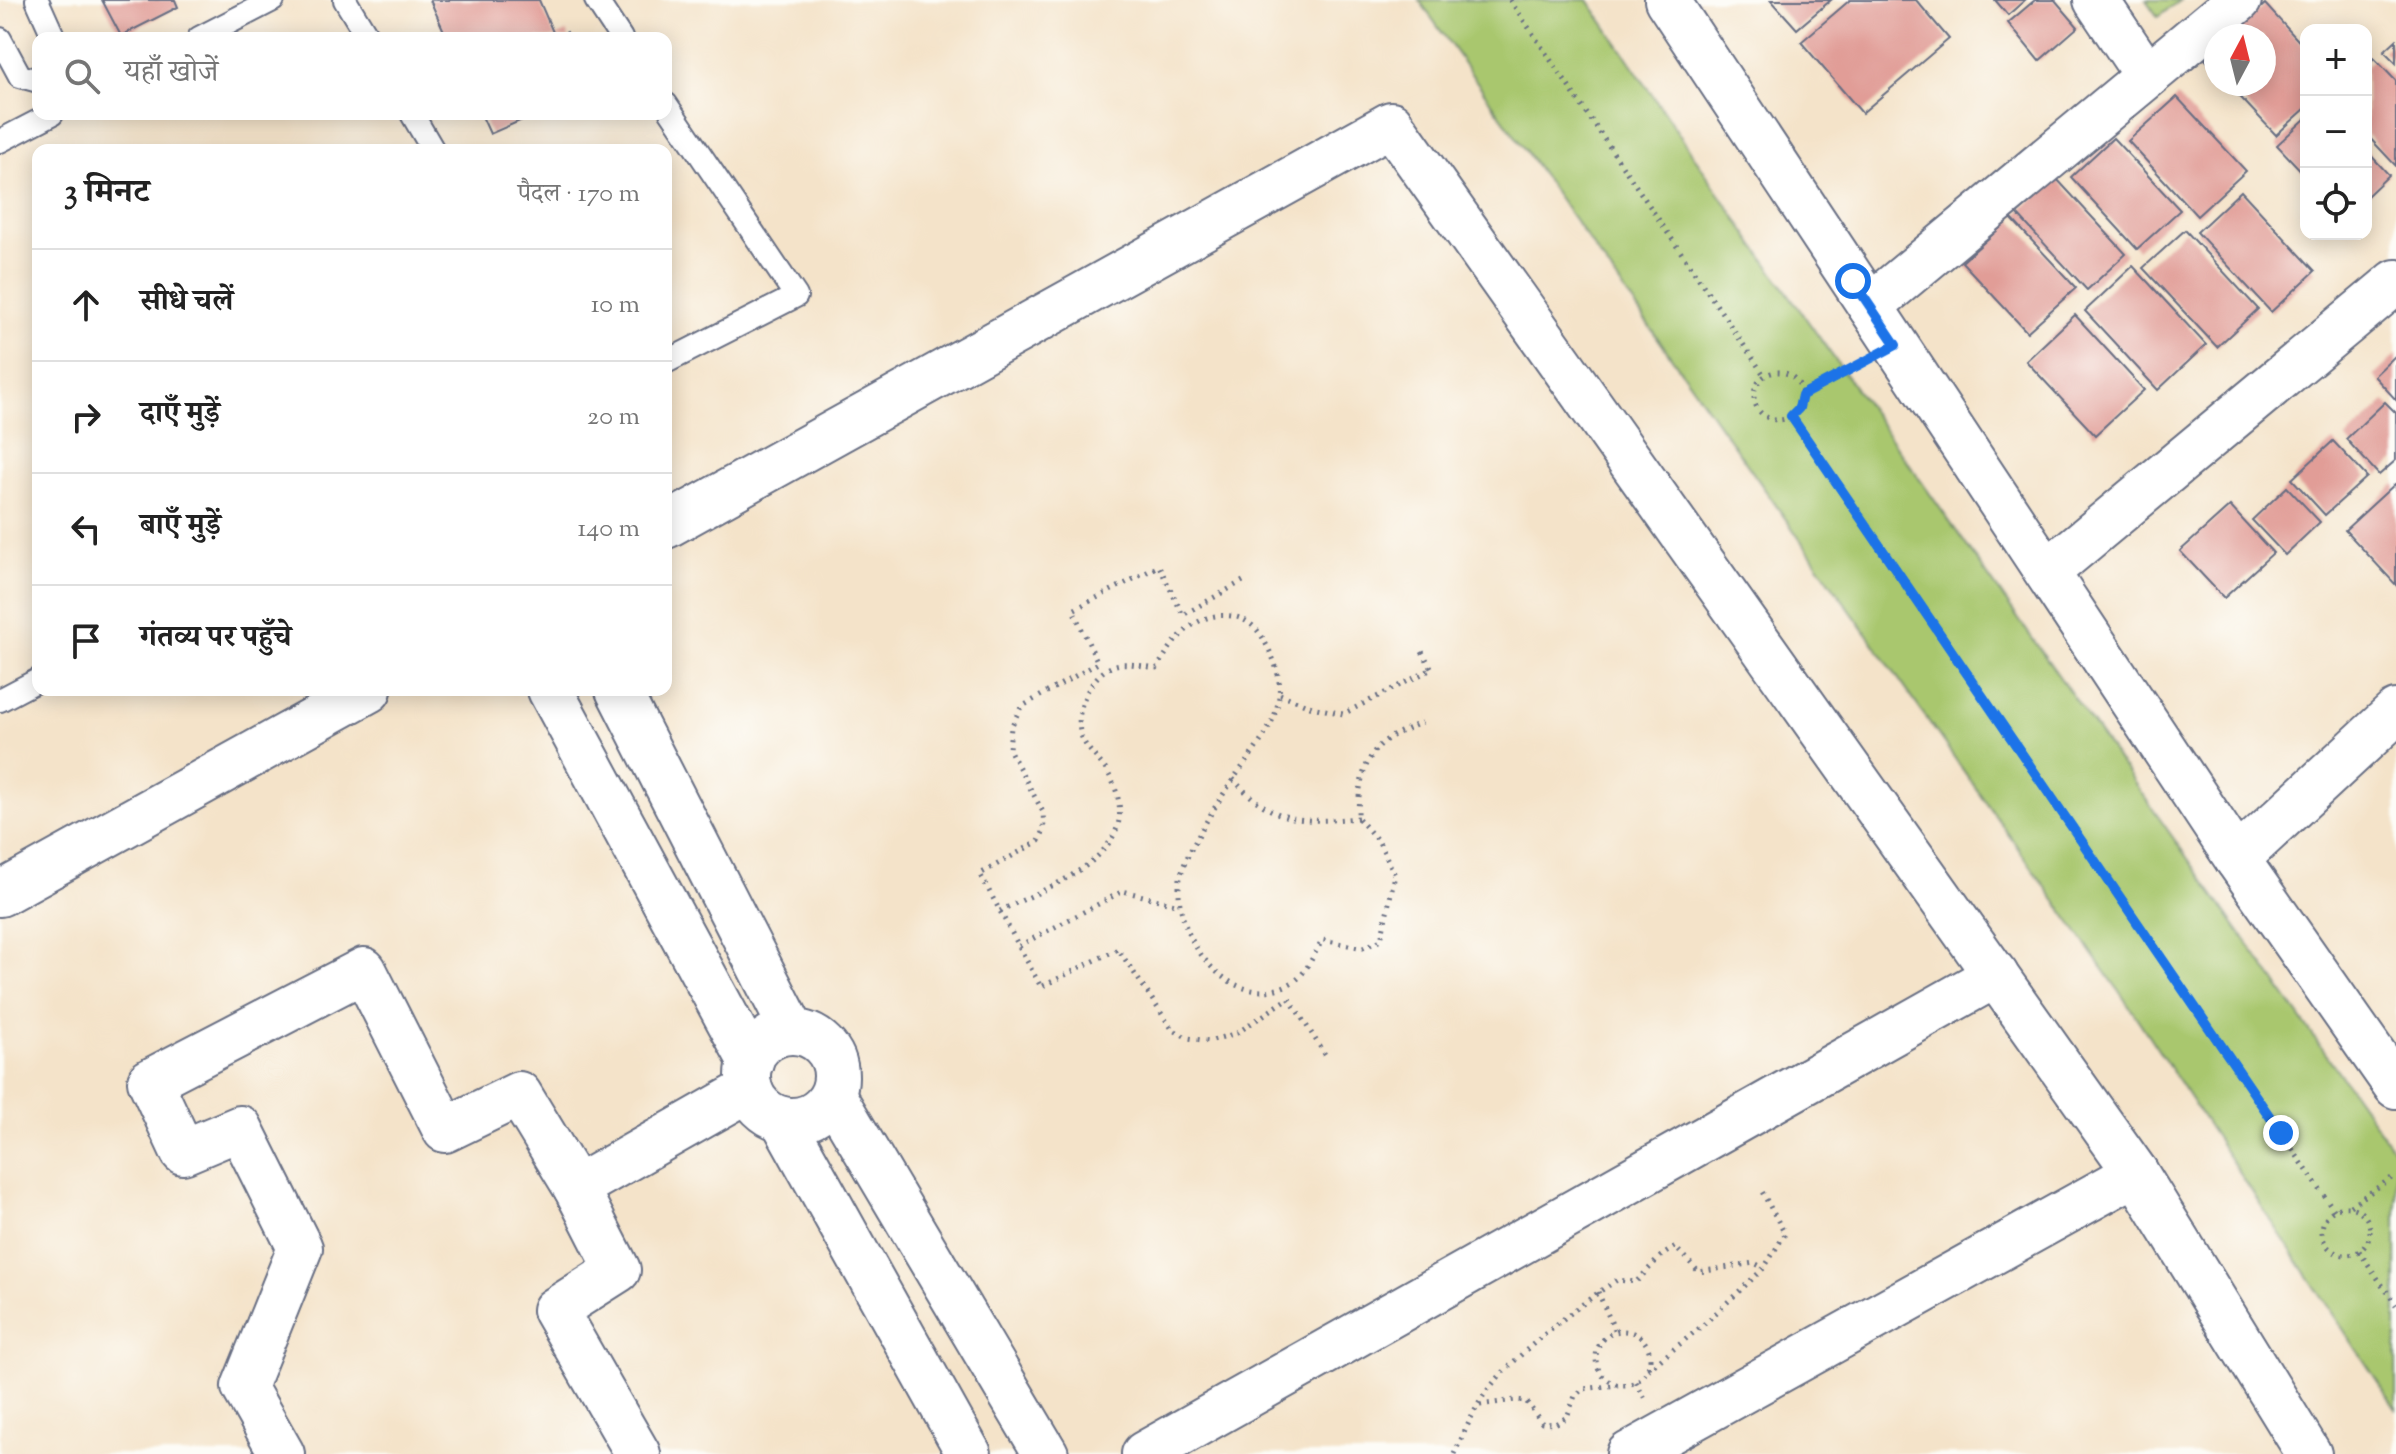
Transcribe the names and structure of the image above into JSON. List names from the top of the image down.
{
  "north": "top",
  "page": {
    "map_buttons": ["+", "−"],
    "search": "यहाँ खोजें",
    "heading": ["3 मिनट", "पैदल · 170 m"],
    "list": [
      ["सीधे चलें", "10 m"],
      ["दाएँ मुड़ें", "20 m"],
      ["बाएँ मुड़ें", "140 m"],
      "गंतव्य पर पहुँचे"
    ]
  }
}
